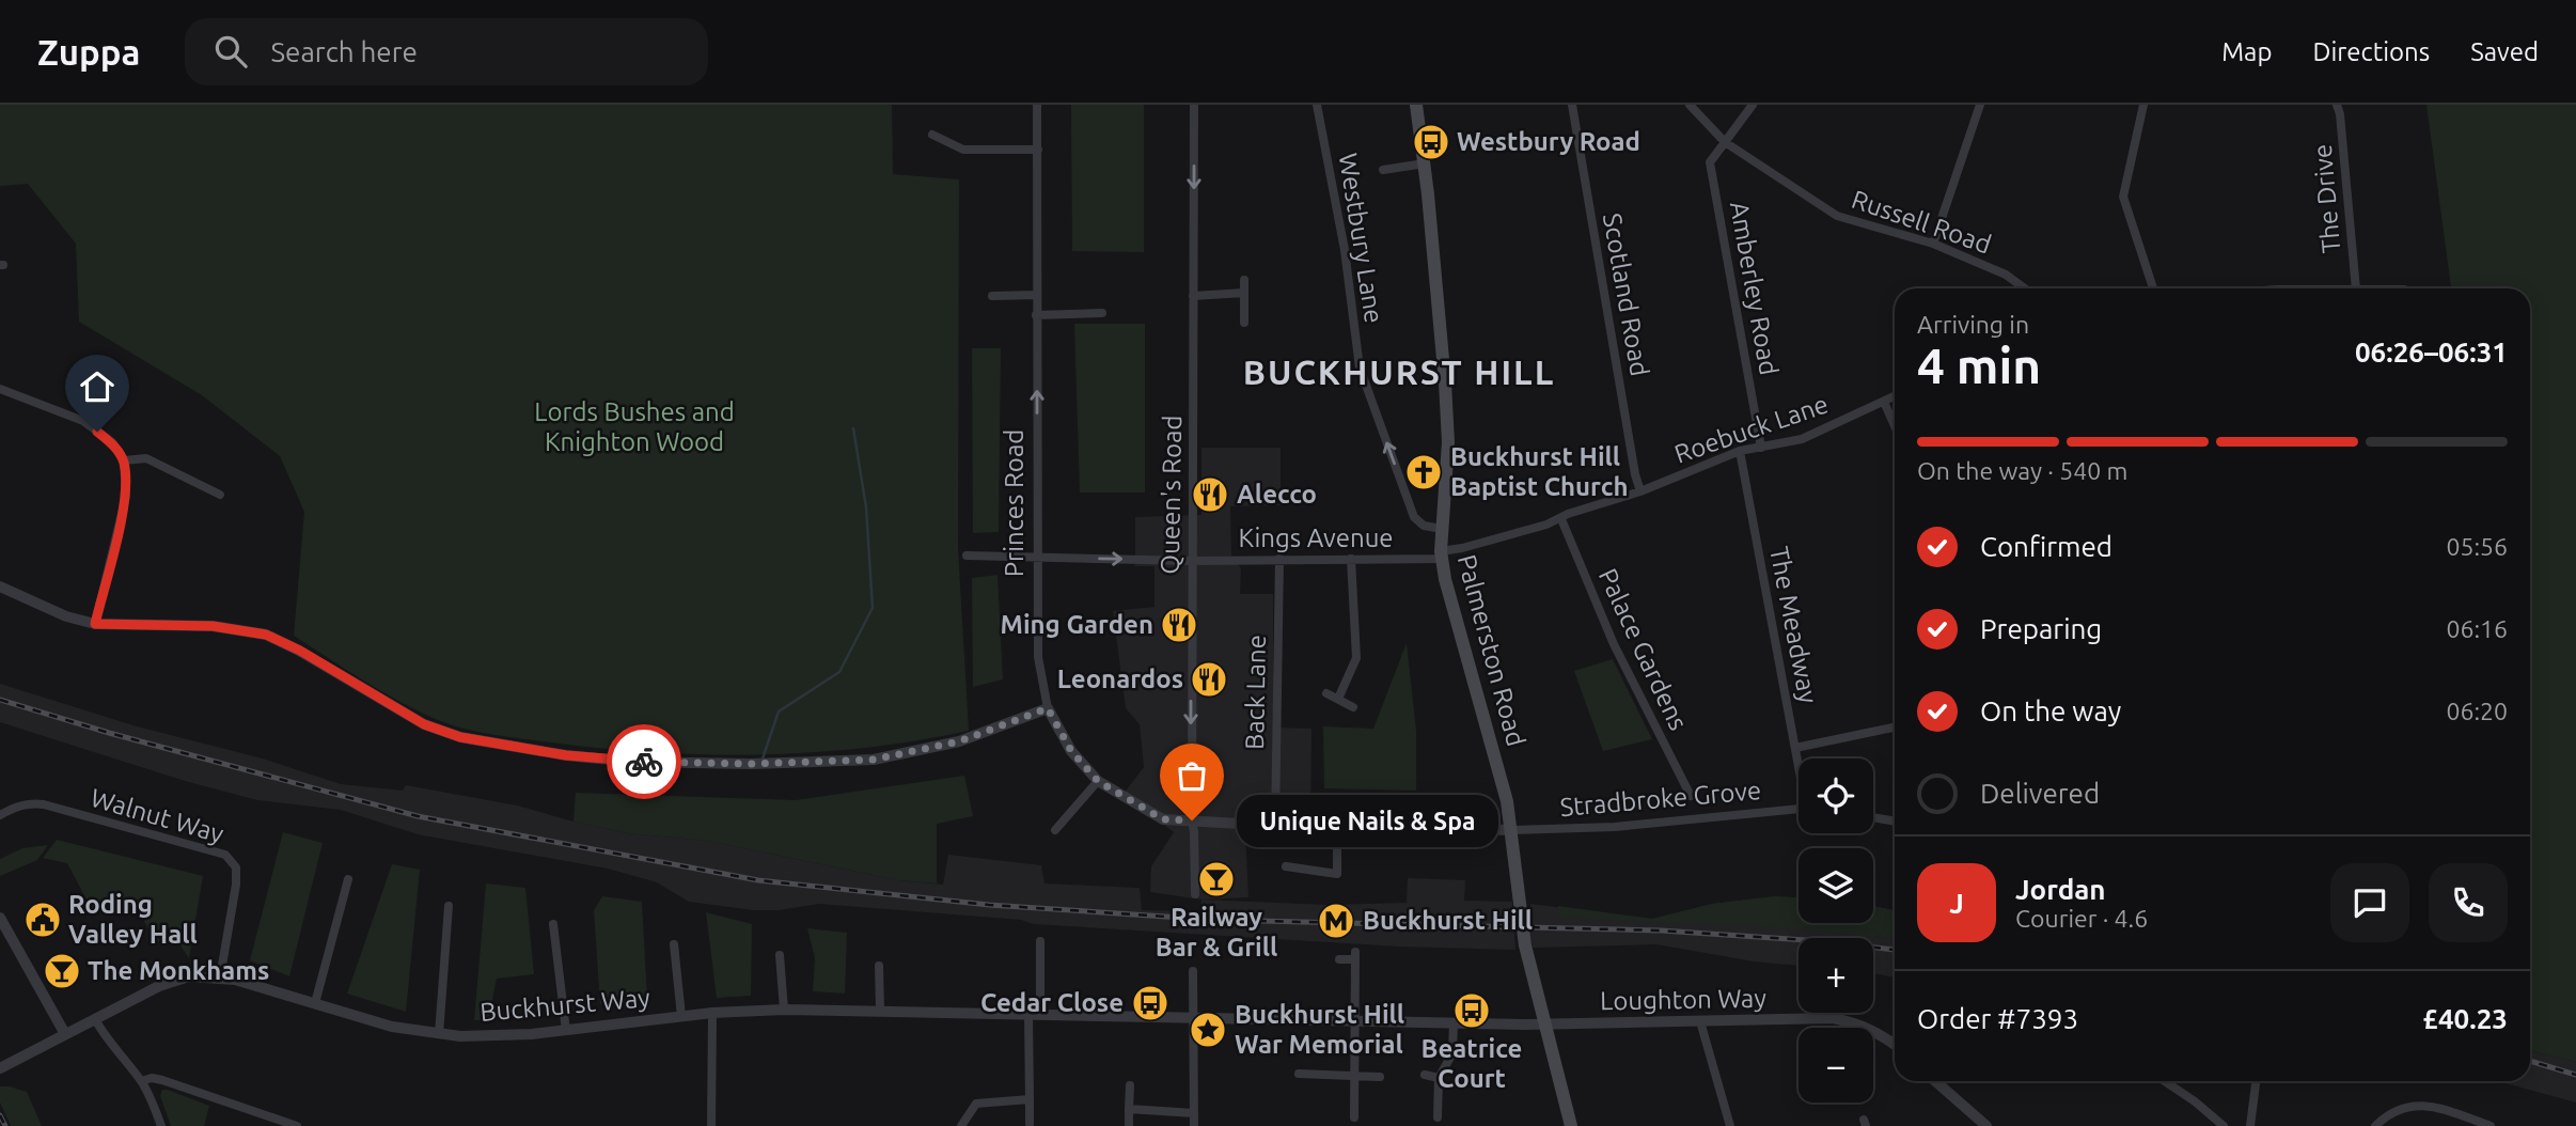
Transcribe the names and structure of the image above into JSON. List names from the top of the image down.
{
  "streets": {
    "main road": ["Palmerston Road"],
    "street": [
      "The Drive",
      "Russell Road",
      "Westbury Lane",
      "Amberley Road",
      "Scotland Road",
      "Roebuck Lane",
      "Queen's Road",
      "Princes Road",
      "Kings Avenue",
      "The Meadway",
      "Palace Gardens",
      "Back Lane",
      "Stradbroke Grove",
      "Walnut Way",
      "Loughton Way",
      "Buckhurst Way"
    ]
  },
  "crossings": [
    ["Russell Road", "Amberley Road"],
    ["Westbury Lane", "Palmerston Road"],
    ["Amberley Road", "Roebuck Lane"],
    ["Scotland Road", "Roebuck Lane"],
    ["Roebuck Lane", "Kings Avenue"],
    ["Roebuck Lane", "The Meadway"],
    ["Roebuck Lane", "Palace Gardens"],
    ["Roebuck Lane", "Palmerston Road"],
    ["Queen's Road", "Princes Road"],
    ["Queen's Road", "Kings Avenue"],
    ["Princes Road", "Kings Avenue"],
    ["Princes Road", "Palmerston Road"],
    ["Princes Road", "Back Lane"],
    ["Princes Road", "Stradbroke Grove"],
    ["Kings Avenue", "Palmerston Road"],
    ["Kings Avenue", "Back Lane"],
    ["Palmerston Road", "Stradbroke Grove"],
    ["Palmerston Road", "Loughton Way"],
    ["Walnut Way", "Buckhurst Way"],
    ["Loughton Way", "Buckhurst Way"]
  ],
  "one_way": ["Westbury Lane", "Queen's Road"],
  "districts": ["BUCKHURST HILL"],
  "parks": ["Lords Bushes and Knighton Wood"],
  "places": {
    "bus stop": ["Westbury Road", "Cedar Close", "Beatrice Court"],
    "church": ["Buckhurst Hill Baptist Church"],
    "restaurant": ["Alecco", "Ming Garden", "Leonardos"],
    "other": ["Unique Nails & Spa"],
    "bar": ["Railway Bar & Grill", "The Monkhams"],
    "public building": ["Roding Valley Hall"],
    "metro station": ["Buckhurst Hill"],
    "place": ["Buckhurst Hill War Memorial"]
  },
  "page": {
    "header": "Zuppa",
    "search": "Search here",
    "nav": ["Map", "Directions", "Saved"],
    "heading": ["4 min", "Arriving in", "06:26–06:31"],
    "panel": [
      "Jordan",
      "Courier · 4.6",
      "Order #7393",
      "£40.23"
    ],
    "bar": "On the way · 540 m",
    "list": [
      ["Confirmed", "05:56"],
      ["Preparing", "06:16"],
      ["On the way", "06:20"],
      "Delivered"
    ],
    "map_buttons": ["+", "−"],
    "bubble": "Unique Nails & Spa",
    "round": "J"
  }
}
